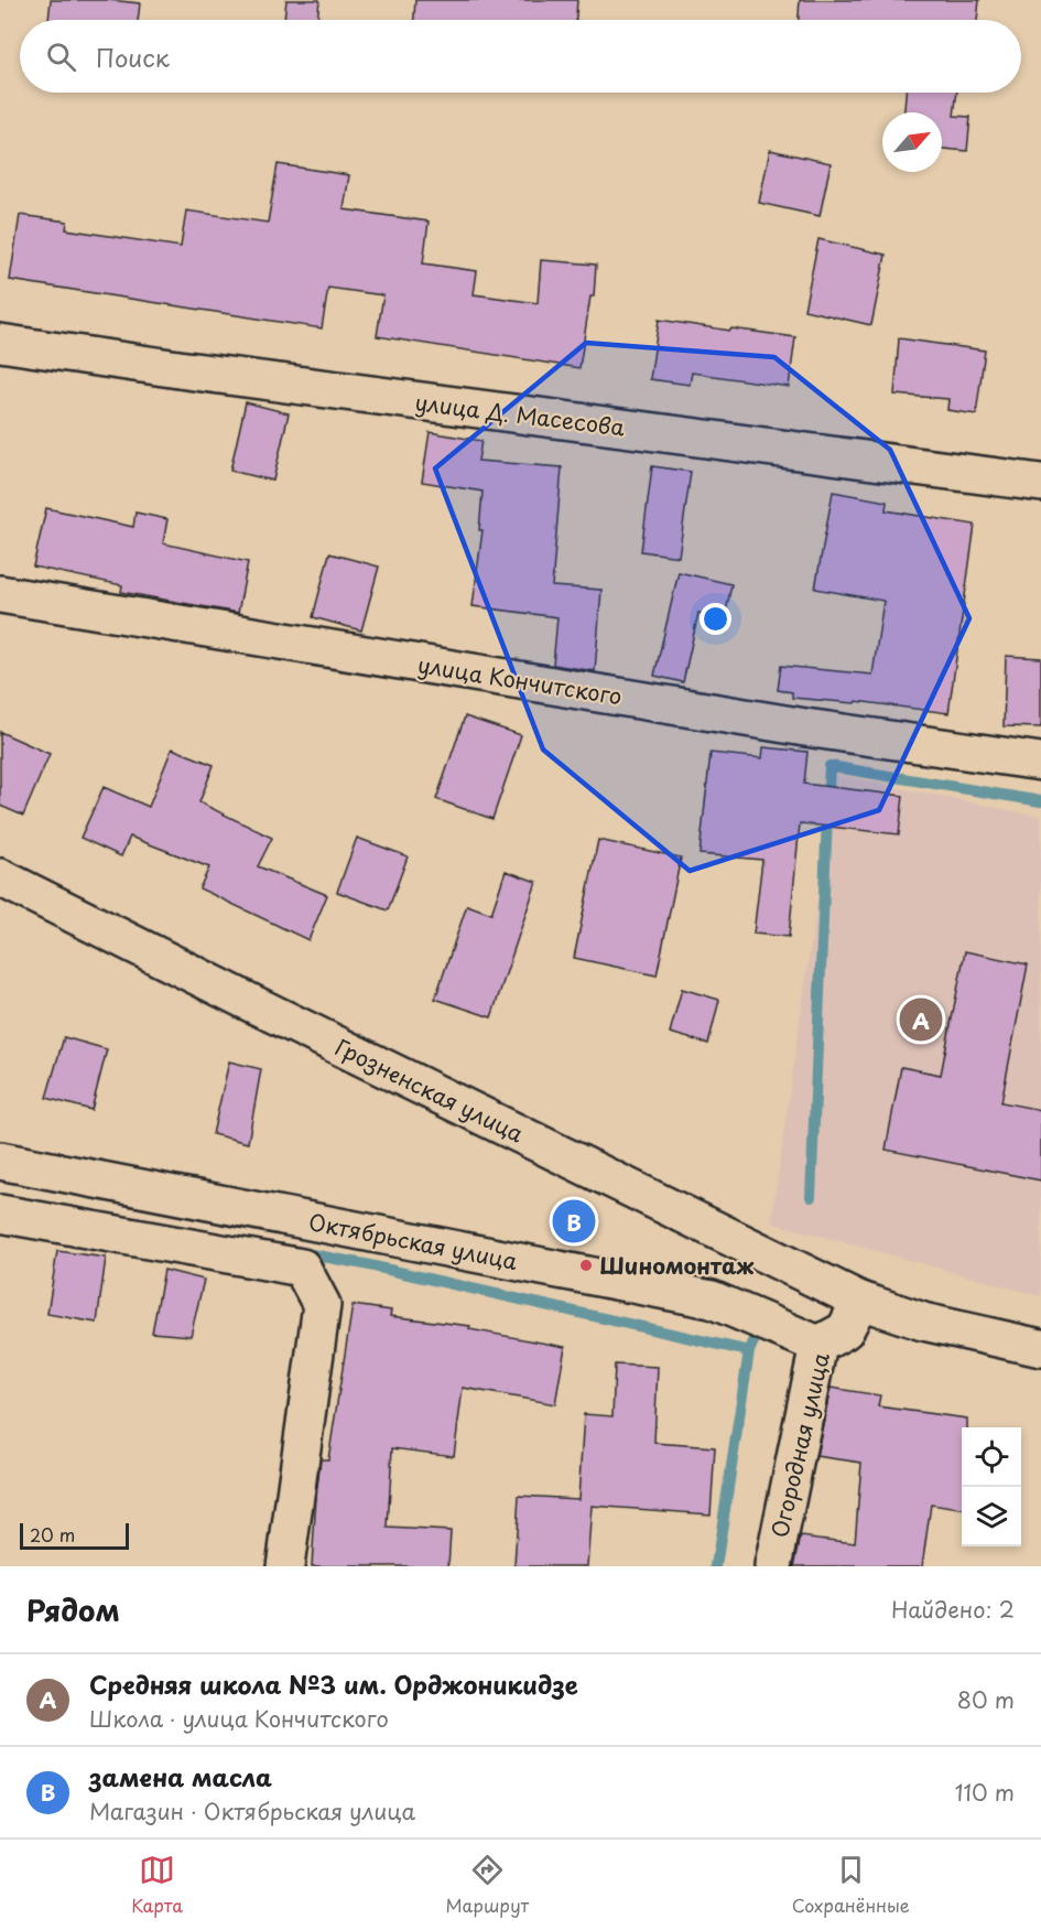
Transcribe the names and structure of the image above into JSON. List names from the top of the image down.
{
  "streets": {
    "street": [
      "улица Д. Масесова",
      "улица Кончитского",
      "Грозненская улица",
      "Октябрьская улица",
      "Огородная улица"
    ]
  },
  "crossings": [
    ["Грозненская улица", "Огородная улица"],
    ["Октябрьская улица", "Огородная улица"]
  ],
  "places": ["Шиномонтаж"],
  "scale_bar": "20 m",
  "north": "top right",
  "page": {
    "search": "Поиск",
    "pins": ["A", "B"],
    "scale": "20 m",
    "heading": ["Рядом", "Найдено: 2"],
    "list": [
      {
        "mark": "A",
        "name": "Средняя школа №3 им. Орджоникидзе",
        "note": "Школа · улица Кончитского",
        "value": "80 m"
      },
      {
        "mark": "B",
        "name": "замена масла",
        "note": "Магазин · Октябрьская улица",
        "value": "110 m"
      }
    ],
    "nav": ["Карта", "Маршрут", "Сохранённые"]
  }
}
